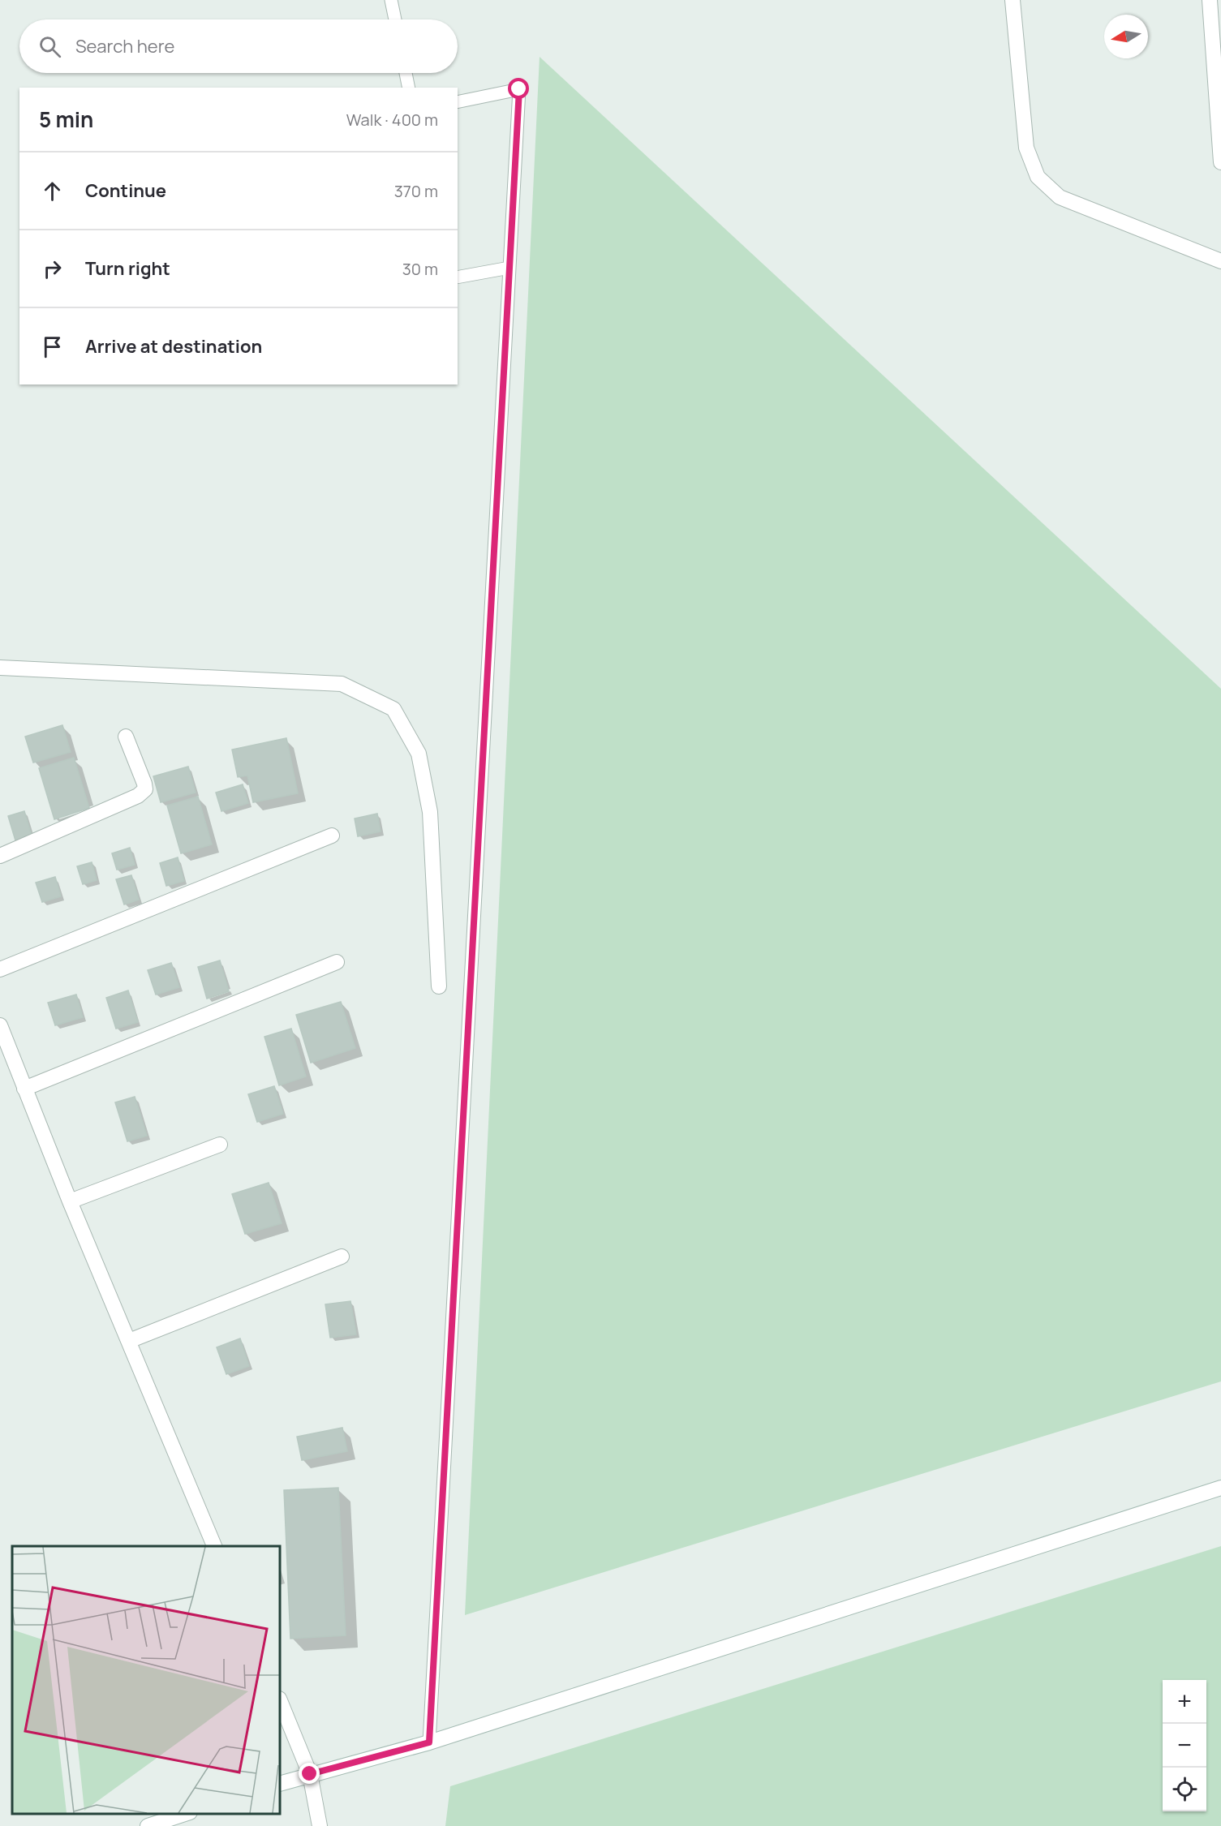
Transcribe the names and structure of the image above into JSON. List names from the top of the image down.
{
  "north": "left",
  "page": {
    "search": "Search here",
    "heading": ["5 min", "Walk · 400 m"],
    "list": [
      ["Continue", "370 m"],
      ["Turn right", "30 m"],
      "Arrive at destination"
    ],
    "map_buttons": ["+", "−"]
  }
}
